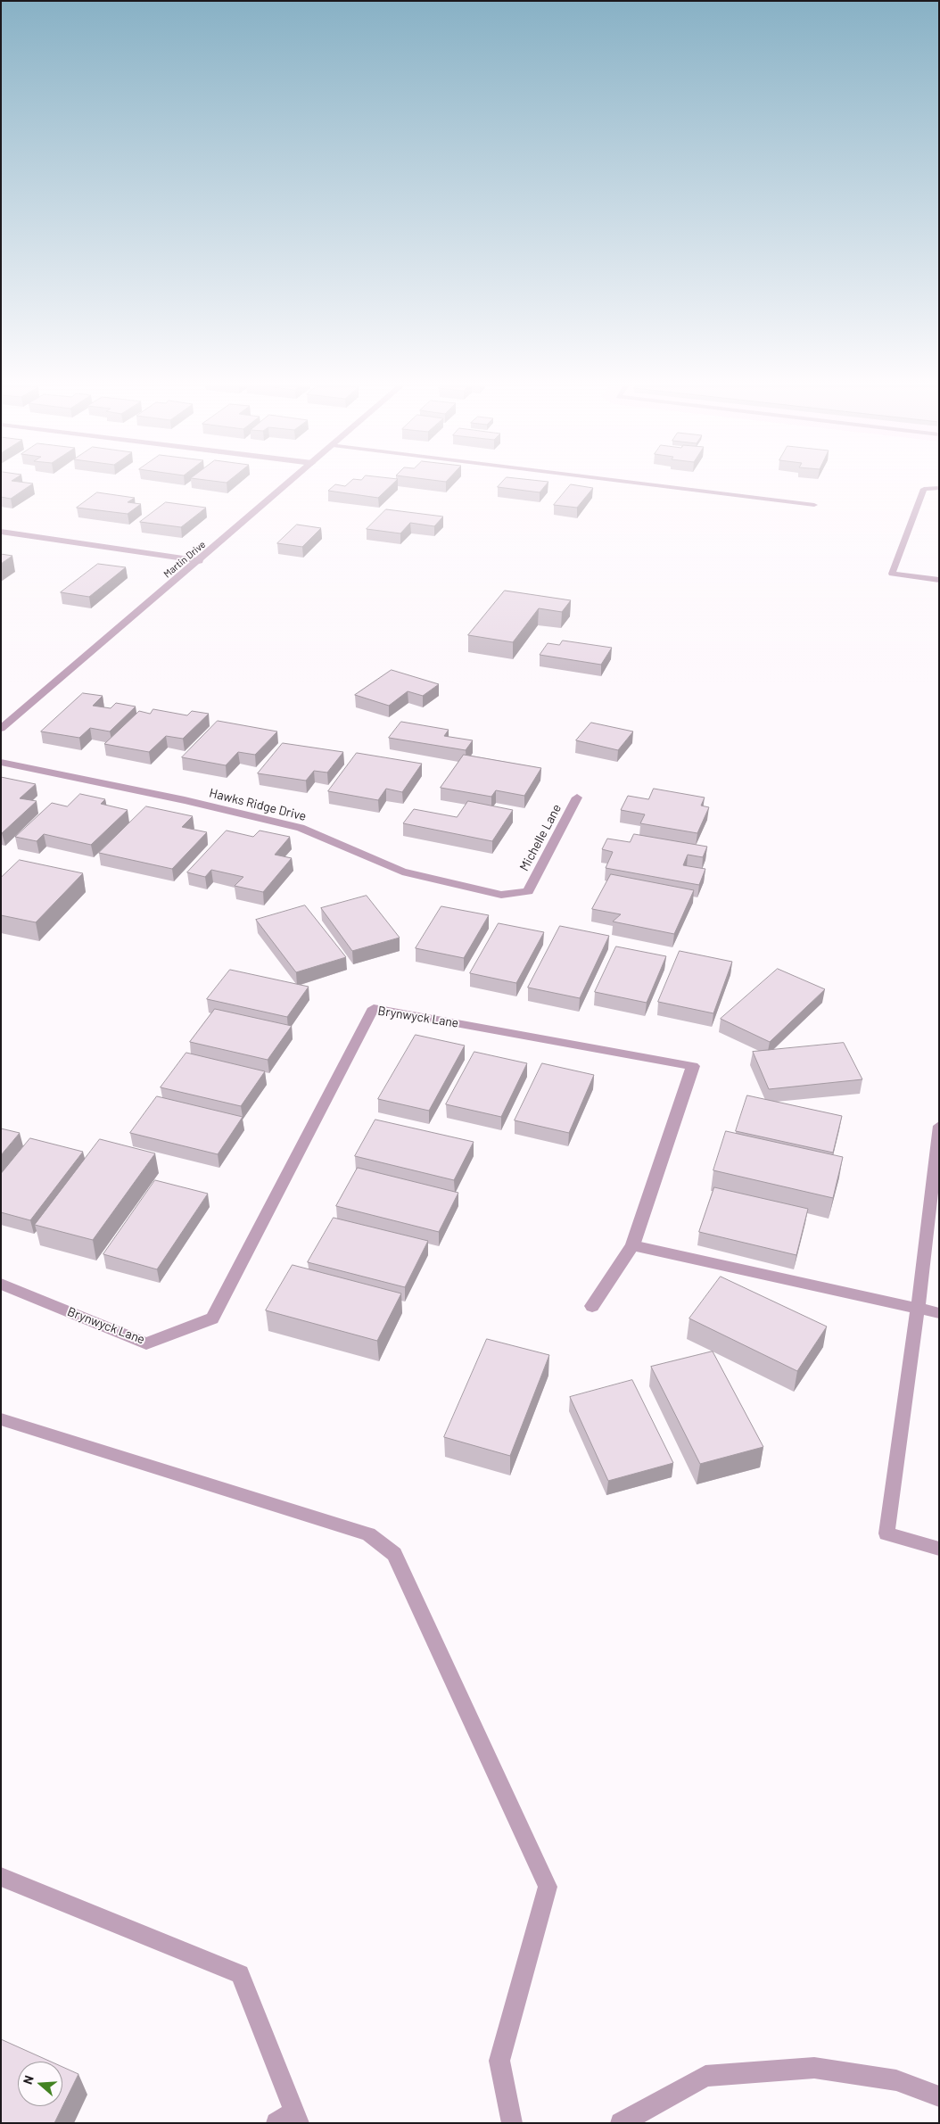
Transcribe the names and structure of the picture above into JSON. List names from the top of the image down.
{
  "streets": {
    "street": [
      "Martin Drive",
      "Hawks Ridge Drive",
      "Michelle Lane",
      "Brynwyck Lane"
    ]
  },
  "crossings": [
    ["Hawks Ridge Drive", "Michelle Lane"]
  ],
  "north": "left"
}
